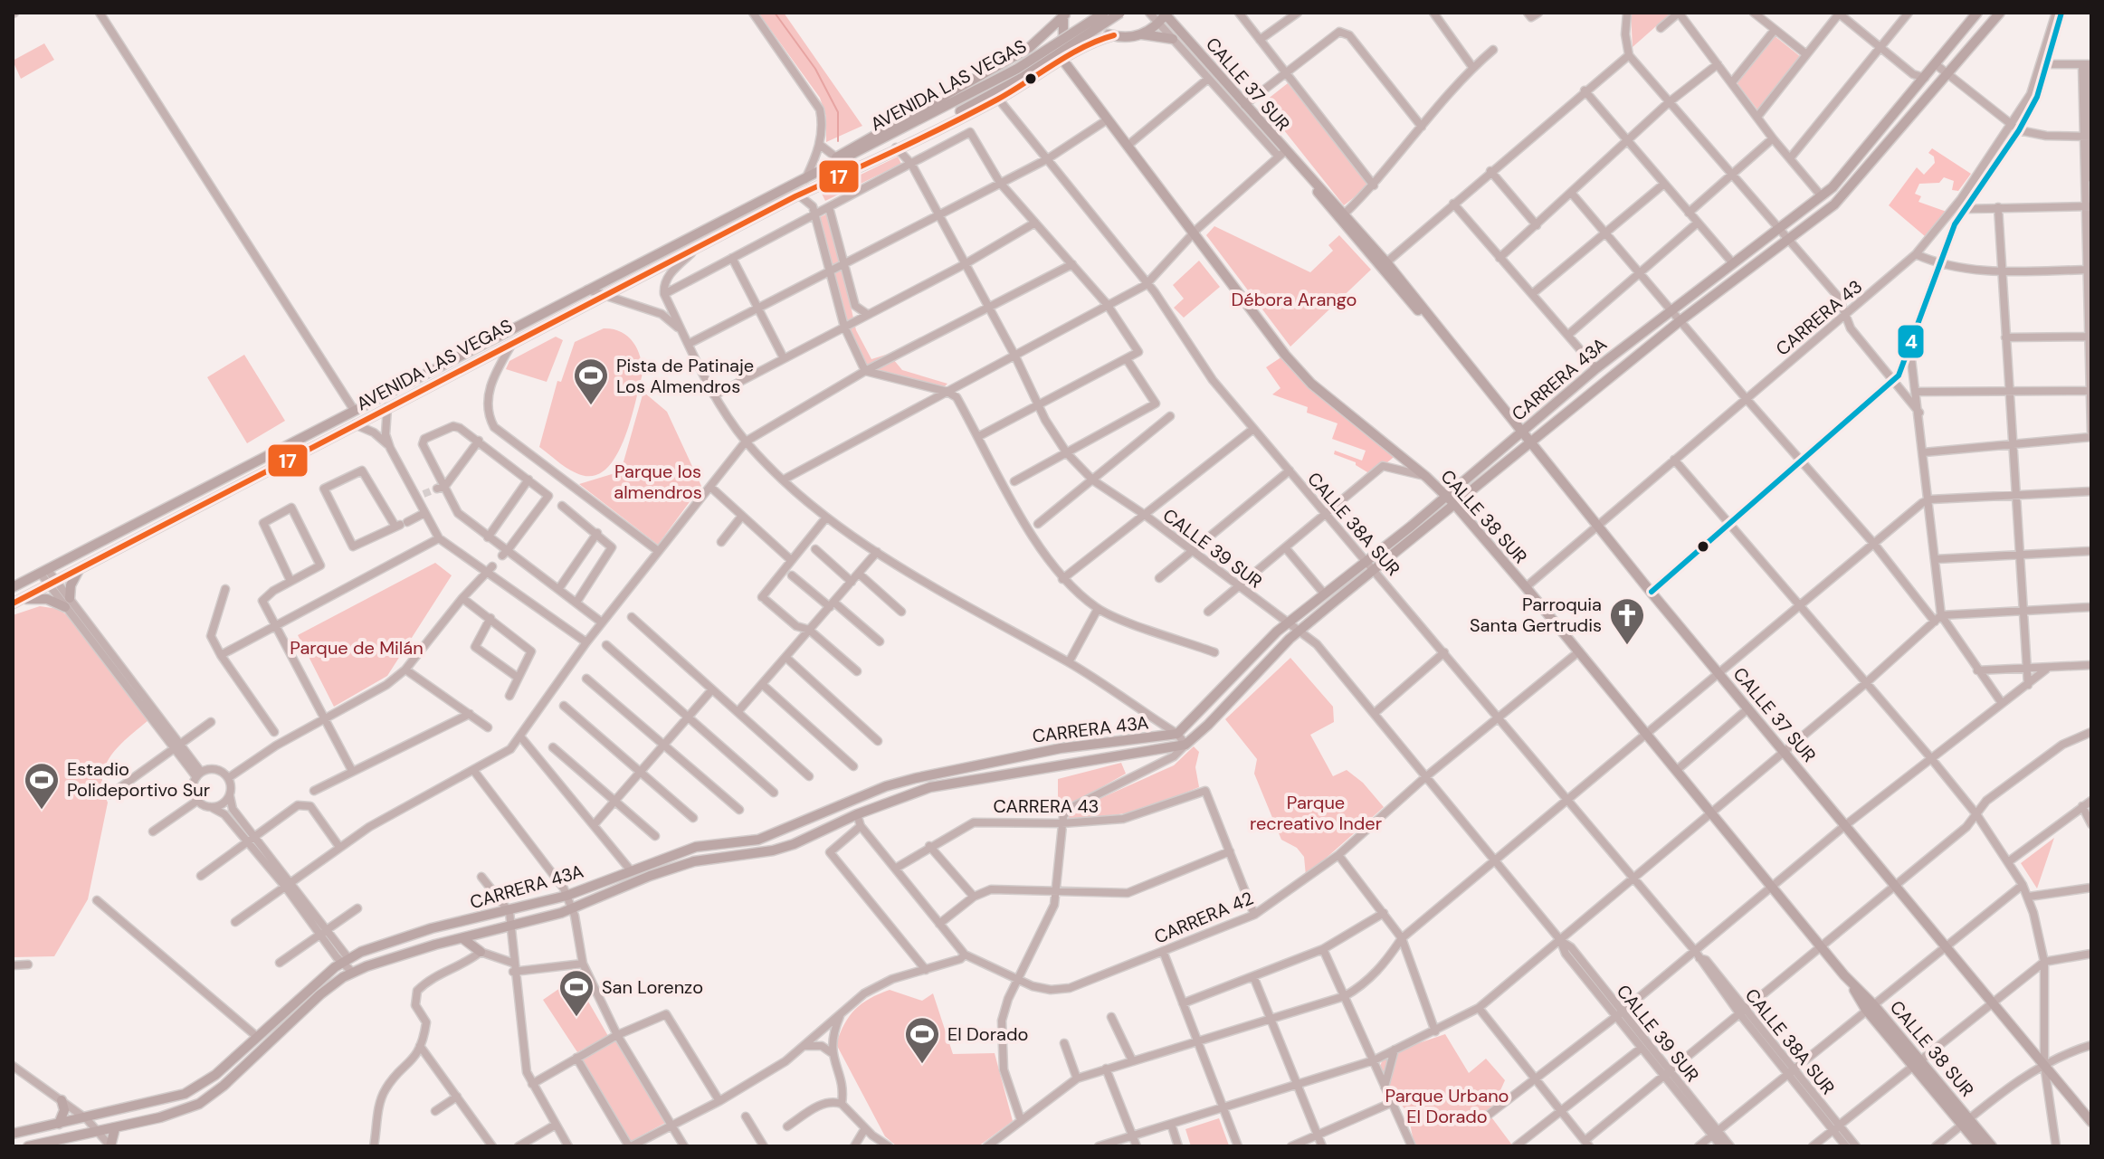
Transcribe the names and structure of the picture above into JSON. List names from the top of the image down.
{
  "streets": {
    "main road": [
      "CALLE 37 SUR",
      "AVENIDA LAS VEGAS",
      "CARRERA 43A",
      "CALLE 38 SUR"
    ],
    "street": [
      "CARRERA 43",
      "CALLE 38A SUR",
      "CALLE 39 SUR",
      "CARRERA 42"
    ]
  },
  "crossings": [
    ["CALLE 37 SUR", "CARRERA 43"],
    ["CALLE 37 SUR", "CARRERA 43A"],
    ["AVENIDA LAS VEGAS", "CALLE 38 SUR"],
    ["AVENIDA LAS VEGAS", "CALLE 38A SUR"],
    ["AVENIDA LAS VEGAS", "CALLE 39 SUR"],
    ["CARRERA 43", "CARRERA 43A"],
    ["CARRERA 43", "CALLE 38 SUR"],
    ["CARRERA 43A", "CALLE 38 SUR"],
    ["CARRERA 43A", "CALLE 38A SUR"],
    ["CARRERA 43A", "CALLE 39 SUR"],
    ["CALLE 38 SUR", "CARRERA 42"],
    ["CALLE 38A SUR", "CARRERA 42"],
    ["CALLE 39 SUR", "CARRERA 42"]
  ],
  "parks": [
    "Débora Arango",
    "Parque los almendros",
    "Parque de Milán",
    "Parque recreativo Inder",
    "Parque Urbano El Dorado"
  ],
  "places": {
    "sports": [
      "Pista de Patinaje Los Almendros",
      "Estadio Polideportivo Sur",
      "San Lorenzo",
      "El Dorado"
    ],
    "church": ["Parroquia Santa Gertrudis"]
  },
  "lines": ["transit line 4", "transit line 17"]
}
